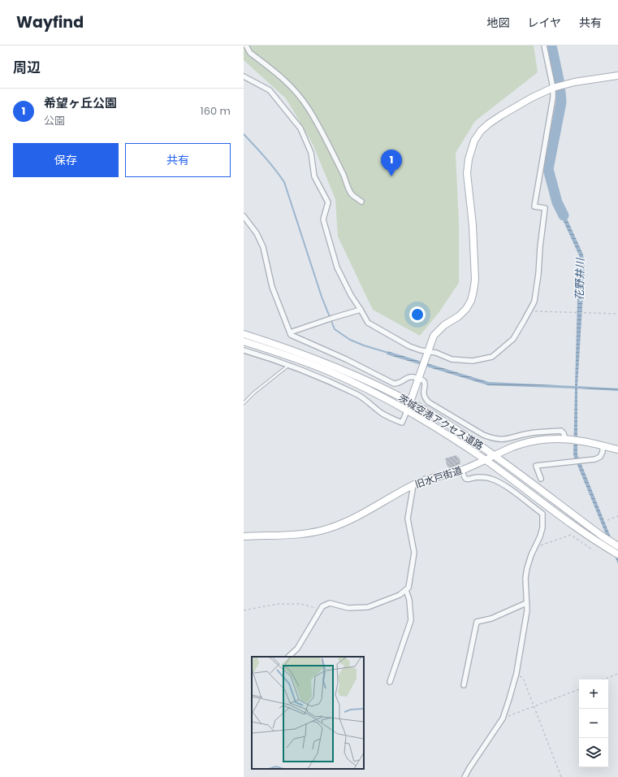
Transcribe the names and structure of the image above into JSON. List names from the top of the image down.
{
  "streets": {
    "main road": ["茨城空港アクセス道路", "旧水戸街道"]
  },
  "crossings": [
    ["茨城空港アクセス道路", "旧水戸街道"]
  ],
  "water": ["花野井川"],
  "page": {
    "header": "Wayfind",
    "nav": ["地図", "レイヤ", "共有"],
    "heading": "周辺",
    "list": [
      {
        "mark": "1",
        "name": "希望ヶ丘公園",
        "note": "公園",
        "value": "160 m"
      }
    ],
    "buttons": ["保存", "共有"],
    "pins": "1",
    "map_buttons": ["+", "−"]
  }
}
